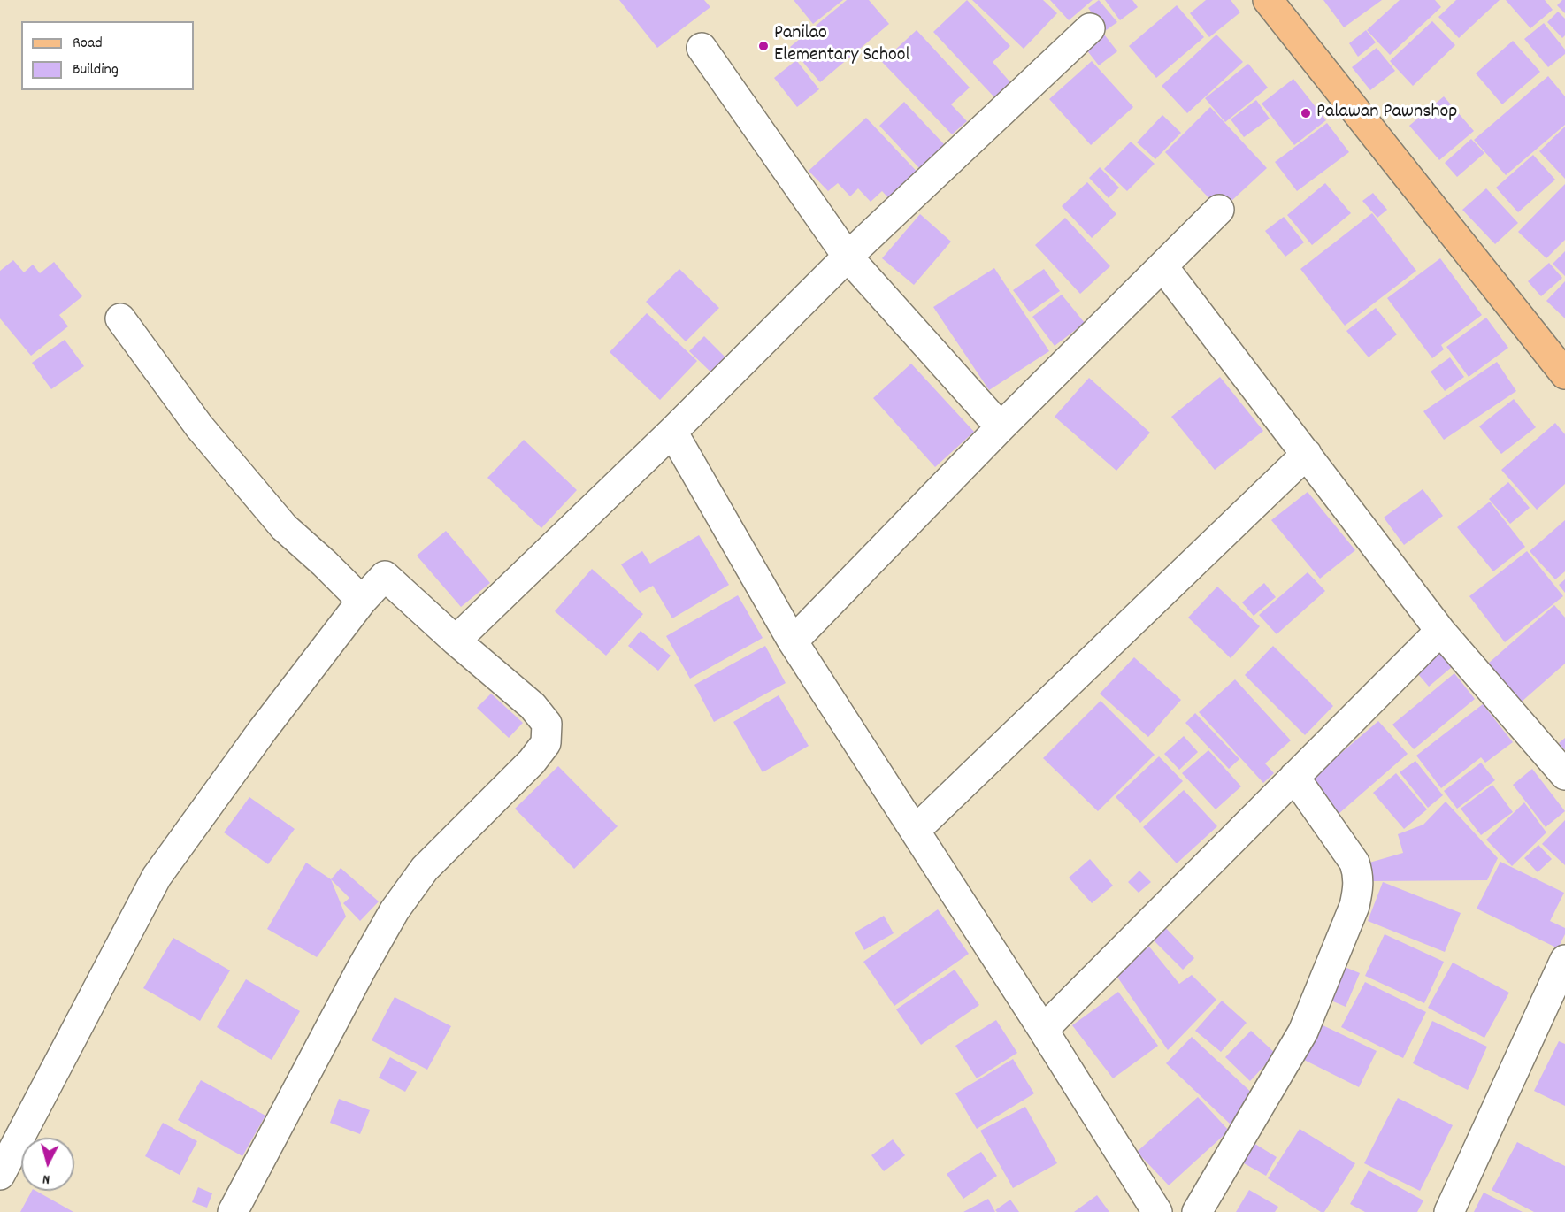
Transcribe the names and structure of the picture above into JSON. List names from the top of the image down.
{
  "places": ["Panilao Elementary School", "Palawan Pawnshop"],
  "legend": ["Road", "Building"],
  "north": "bottom"
}
